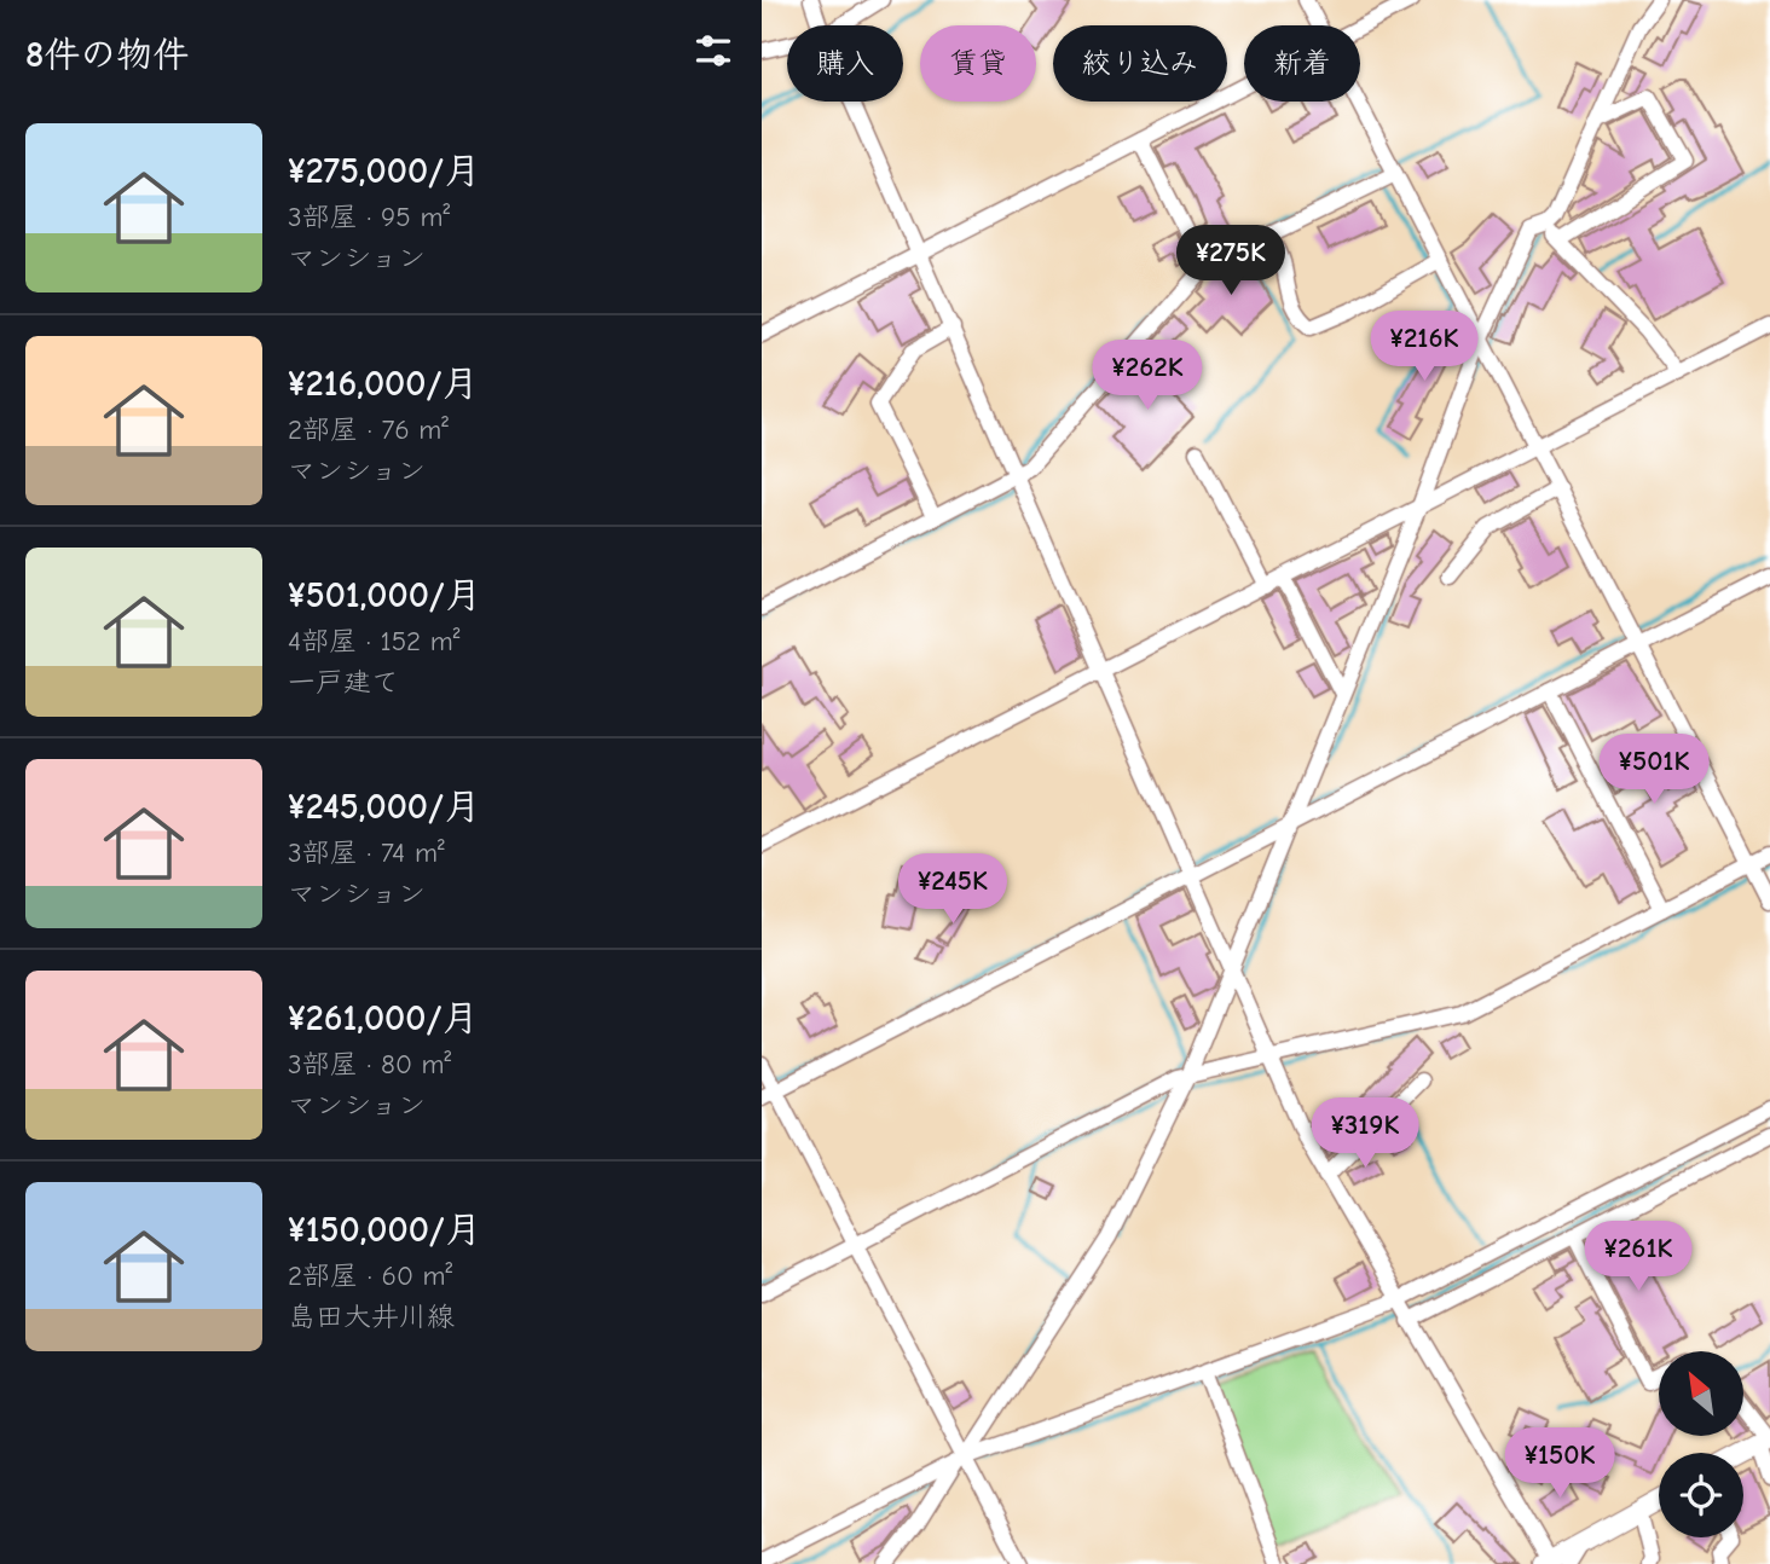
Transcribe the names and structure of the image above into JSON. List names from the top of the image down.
{
  "north": "top left",
  "page": {
    "heading": "8件の物件",
    "chip": [
      "購入",
      "賃貸",
      "絞り込み",
      "新着"
    ],
    "list": [
      {
        "name": "¥275,000/月",
        "note": "3部屋 · 95 m² · マンション"
      },
      {
        "name": "¥216,000/月",
        "note": "2部屋 · 76 m² · マンション"
      },
      {
        "name": "¥501,000/月",
        "note": "4部屋 · 152 m² · 一戸建て"
      },
      {
        "name": "¥245,000/月",
        "note": "3部屋 · 74 m² · マンション"
      },
      {
        "name": "¥261,000/月",
        "note": "3部屋 · 80 m² · マンション"
      },
      {
        "name": "¥150,000/月",
        "note": "2部屋 · 60 m² · 島田大井川線"
      }
    ],
    "price": [
      "¥275K",
      "¥216K",
      "¥262K",
      "¥501K",
      "¥245K",
      "¥319K",
      "¥261K",
      "¥150K"
    ]
  }
}
